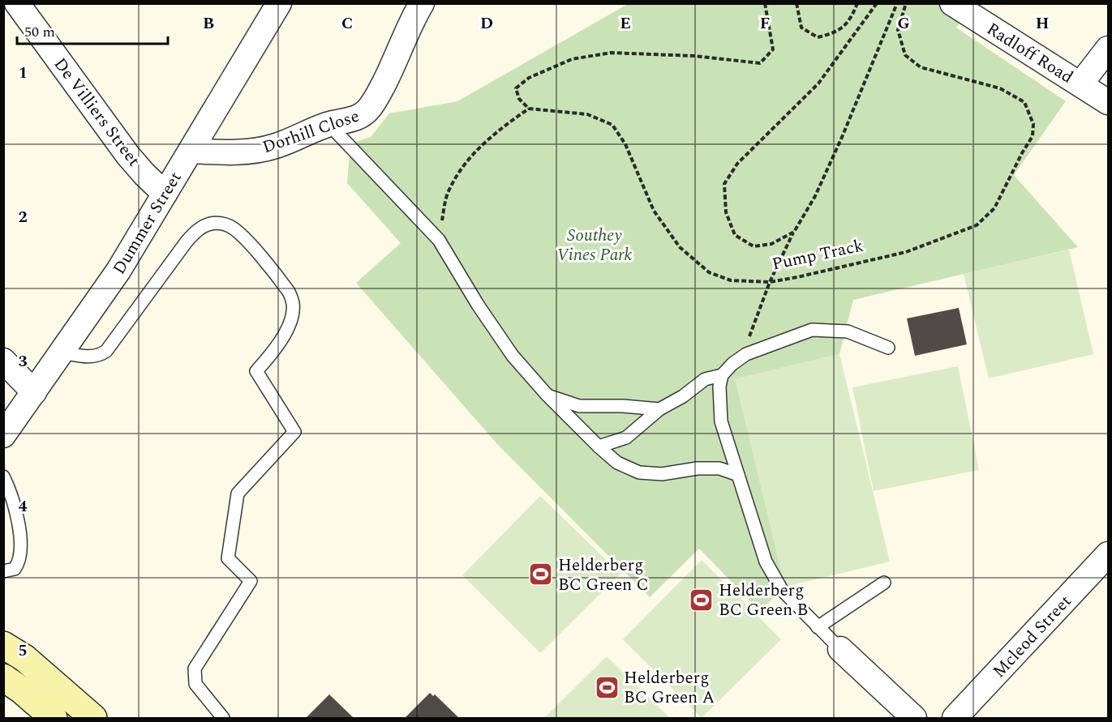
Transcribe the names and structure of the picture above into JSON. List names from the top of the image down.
{
  "streets": {
    "street": [
      "Radloff Road",
      "De Villiers Street",
      "Dorhill Close",
      "Dummer Street",
      "Mcleod Street"
    ],
    "path": ["Pump Track"]
  },
  "crossings": [
    ["De Villiers Street", "Dummer Street"],
    ["Dorhill Close", "Dummer Street"]
  ],
  "parks": ["Southey Vines Park"],
  "places": {
    "sports": ["Helderberg BC Green C", "Helderberg BC Green B", "Helderberg BC Green A"]
  },
  "scale_bar": "50 m",
  "grid": {
    "columns": [
      "B",
      "C",
      "D",
      "E",
      "F",
      "G",
      "H"
    ],
    "rows": [
      "1",
      "2",
      "3",
      "4",
      "5"
    ]
  }
}
